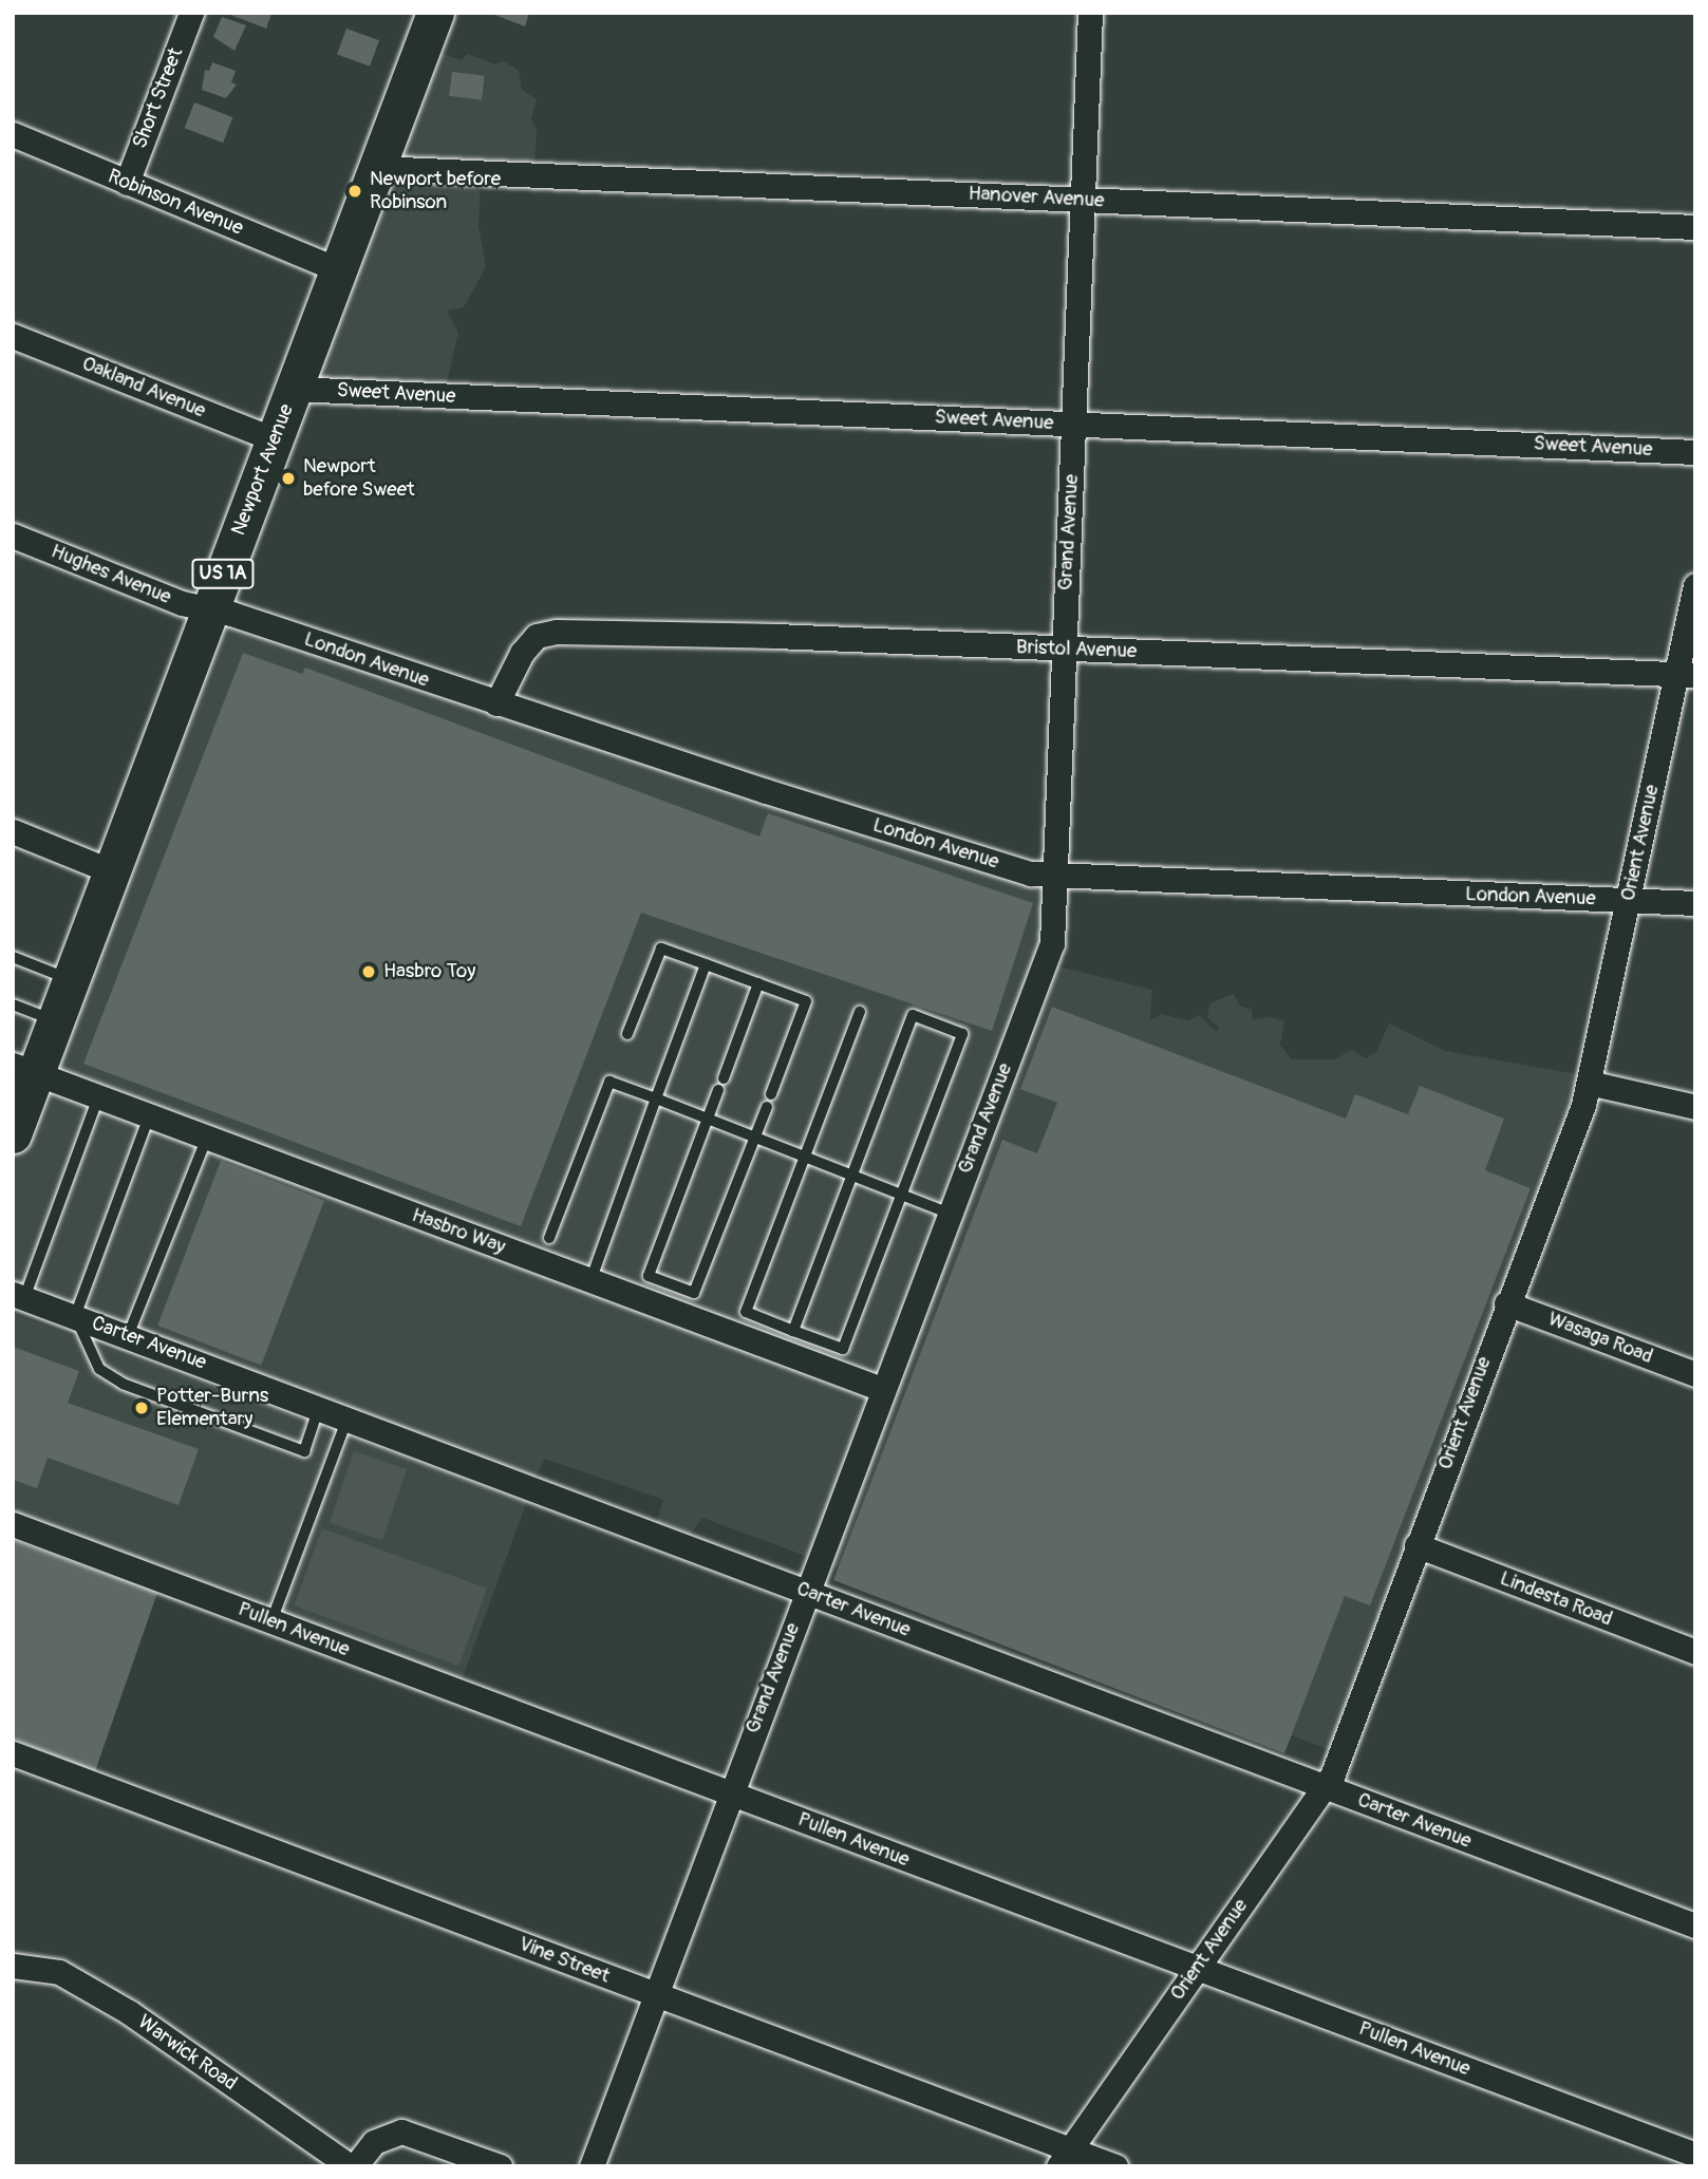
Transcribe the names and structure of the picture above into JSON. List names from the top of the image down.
{
  "streets": {
    "main road": ["Newport Avenue", "US 1A"],
    "street": [
      "Short Street",
      "Hanover Avenue",
      "Robinson Avenue",
      "Oakland Avenue",
      "Sweet Avenue",
      "Grand Avenue",
      "Hughes Avenue",
      "Bristol Avenue",
      "London Avenue",
      "Orient Avenue",
      "Hasbro Way",
      "Wasaga Road",
      "Carter Avenue",
      "Lindesta Road",
      "Pullen Avenue",
      "Vine Street",
      "Warwick Road"
    ]
  },
  "crossings": [
    ["Short Street", "Robinson Avenue"],
    ["Hanover Avenue", "Newport Avenue"],
    ["Hanover Avenue", "Grand Avenue"],
    ["Robinson Avenue", "Newport Avenue"],
    ["Oakland Avenue", "Newport Avenue"],
    ["Sweet Avenue", "Newport Avenue"],
    ["Sweet Avenue", "Grand Avenue"],
    ["Newport Avenue", "Hughes Avenue"],
    ["Newport Avenue", "London Avenue"],
    ["Newport Avenue", "Hasbro Way"],
    ["Grand Avenue", "Bristol Avenue"],
    ["Grand Avenue", "London Avenue"],
    ["Grand Avenue", "Hasbro Way"],
    ["Grand Avenue", "Carter Avenue"],
    ["Grand Avenue", "Pullen Avenue"],
    ["Grand Avenue", "Vine Street"],
    ["Hughes Avenue", "London Avenue"],
    ["Bristol Avenue", "London Avenue"],
    ["Bristol Avenue", "Orient Avenue"],
    ["London Avenue", "Orient Avenue"],
    ["Orient Avenue", "Wasaga Road"],
    ["Orient Avenue", "Carter Avenue"],
    ["Orient Avenue", "Lindesta Road"],
    ["Orient Avenue", "Pullen Avenue"],
    ["Orient Avenue", "Vine Street"]
  ],
  "places": [
    "Newport before Robinson",
    "Newport before Sweet",
    "Hasbro Toy",
    "Potter-Burns Elementary"
  ]
}
